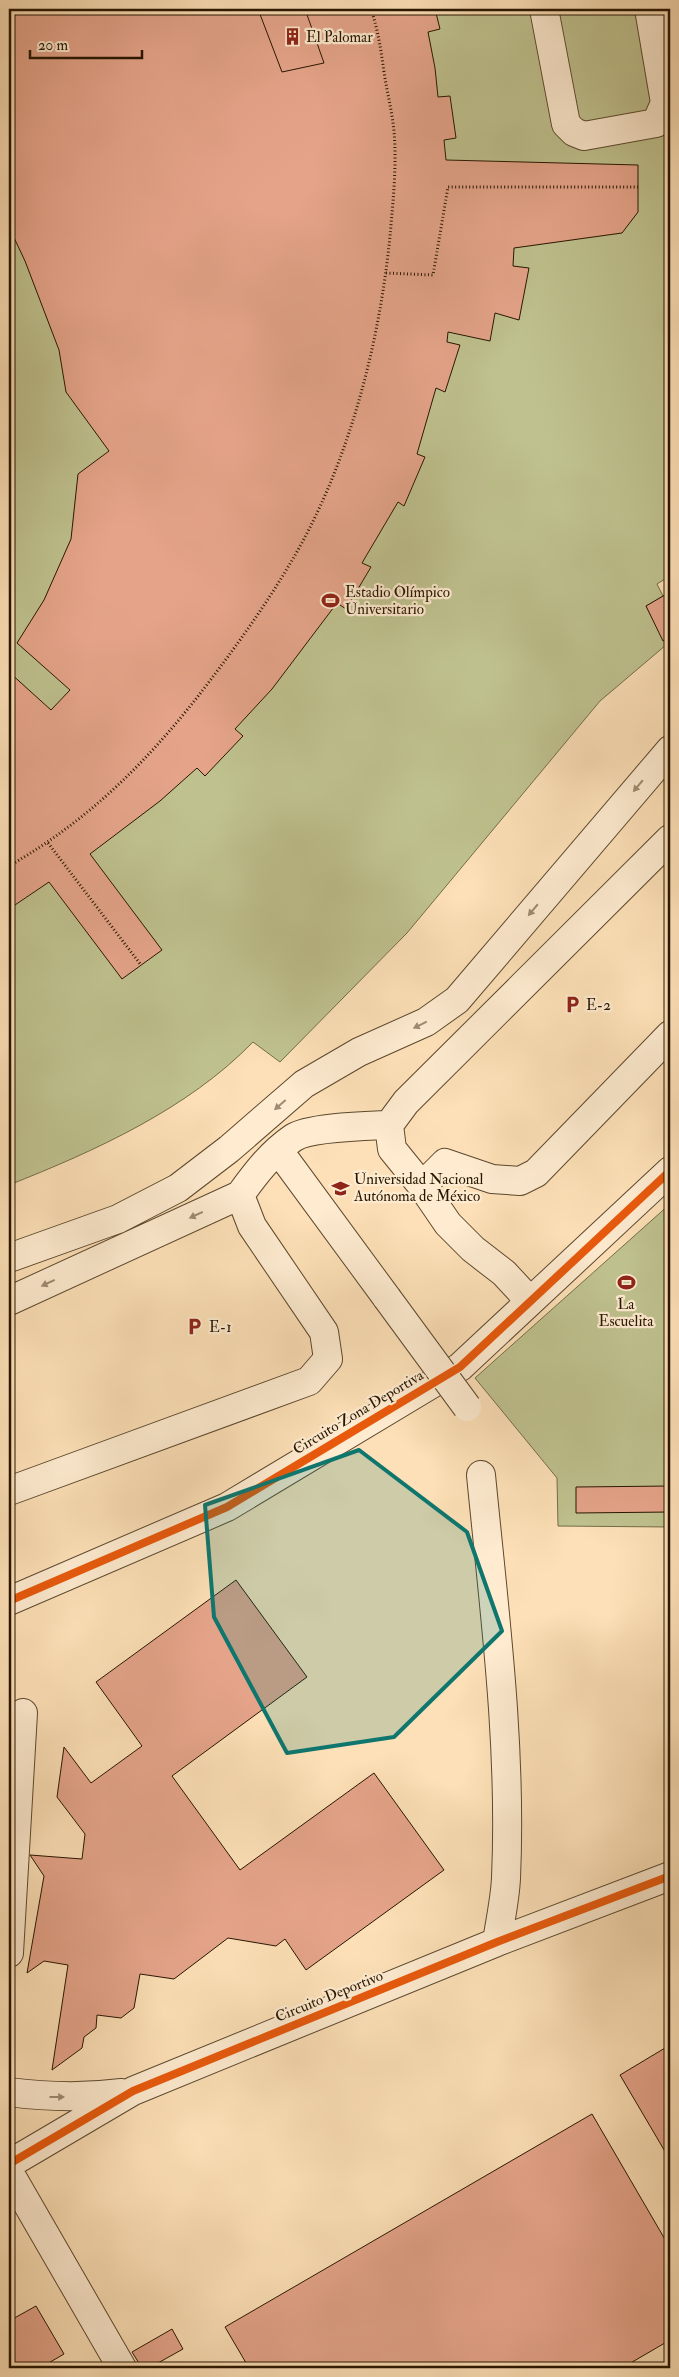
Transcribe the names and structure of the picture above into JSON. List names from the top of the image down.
{
  "streets": {
    "street": ["Circuito Zona Deportiva", "Circuito Deportivo"]
  },
  "places": {
    "building": ["El Palomar"],
    "sports": ["Estadio Olímpico Universitario", "La Escuelita"],
    "parking": ["E-2", "E-1"],
    "school or university": ["Universidad Nacional Autónoma de México"]
  },
  "scale_bar": "20 m"
}
